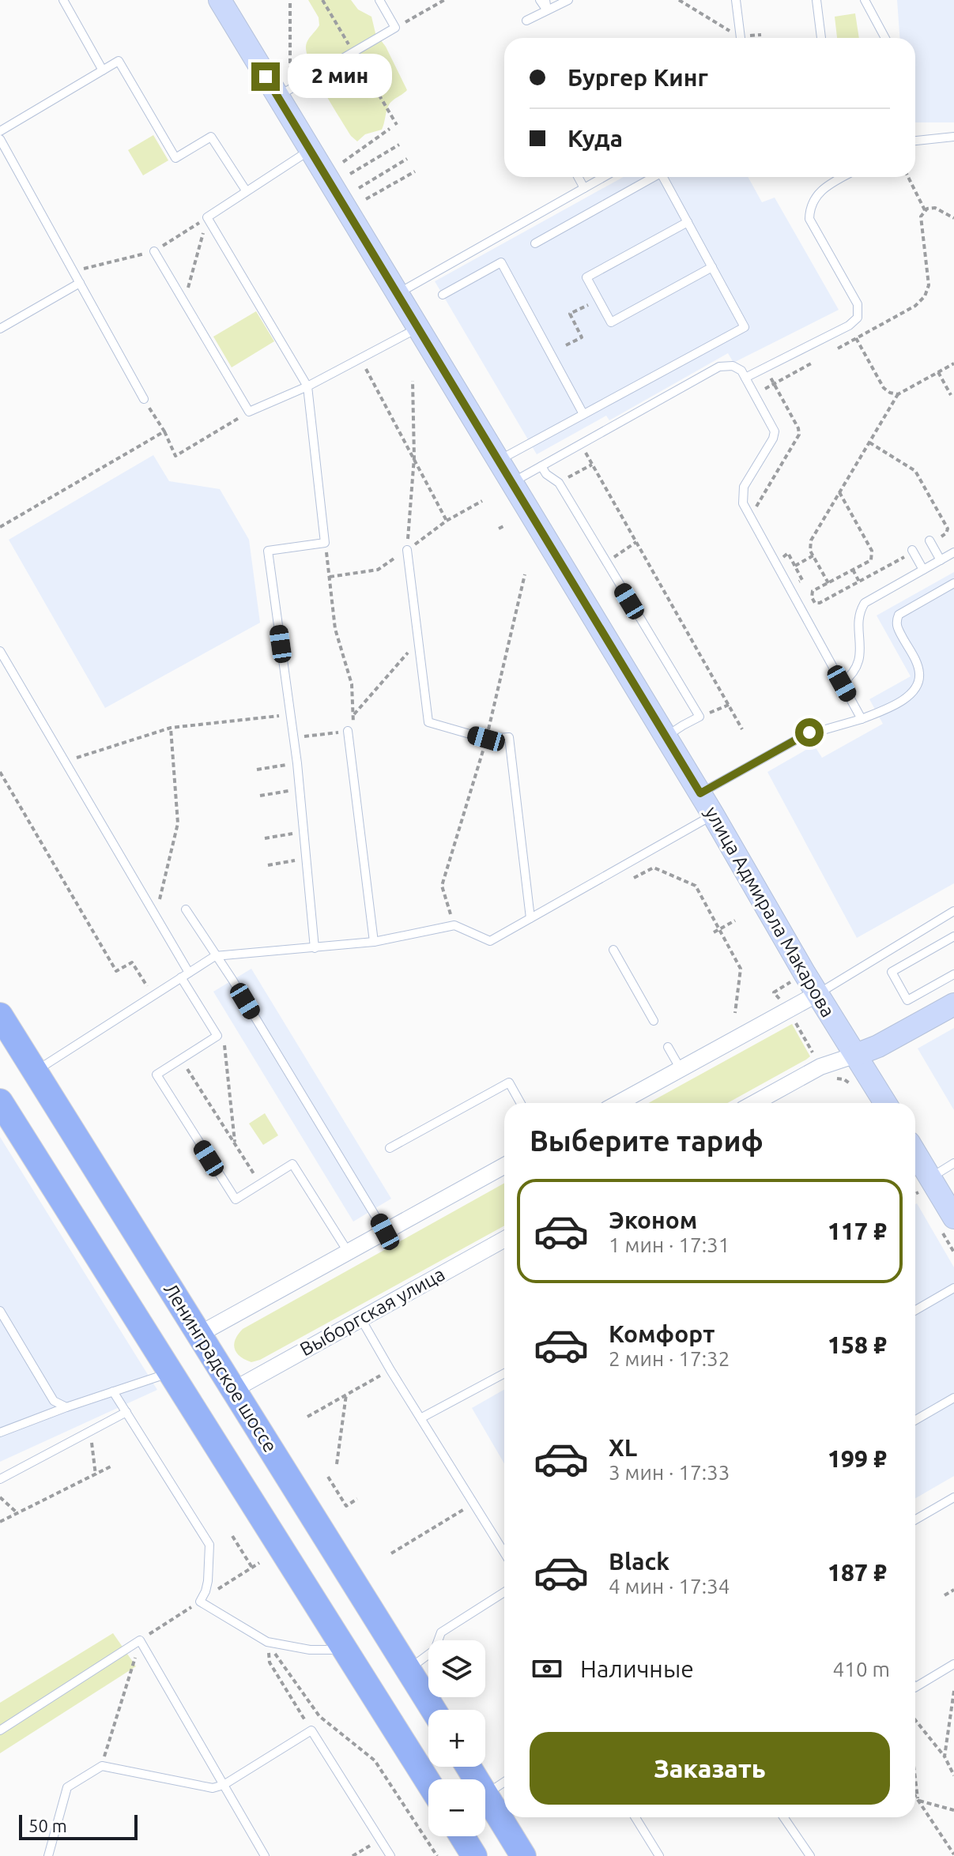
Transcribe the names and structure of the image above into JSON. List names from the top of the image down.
{
  "streets": {
    "main road": ["Ленинградское шоссе"],
    "street": ["улица Адмирала Макарова", "Выборгская улица"]
  },
  "crossings": [
    ["Выборгская улица", "Ленинградское шоссе"]
  ],
  "scale_bar": "50 m",
  "page": {
    "banner": ["Бургер Кинг", "Куда"],
    "bubble": "2 мин",
    "heading": "Выберите тариф",
    "list": [
      {
        "name": "Эконом",
        "note": "1 мин · 17:31",
        "value": "117 ₽"
      },
      {
        "name": "Комфорт",
        "note": "2 мин · 17:32",
        "value": "158 ₽"
      },
      {
        "name": "XL",
        "note": "3 мин · 17:33",
        "value": "199 ₽"
      },
      {
        "name": "Black",
        "note": "4 мин · 17:34",
        "value": "187 ₽"
      }
    ],
    "pay": ["Наличные", "410 m"],
    "map_buttons": ["+", "−"],
    "buttons": "Заказать",
    "scale": "50 m"
  }
}
